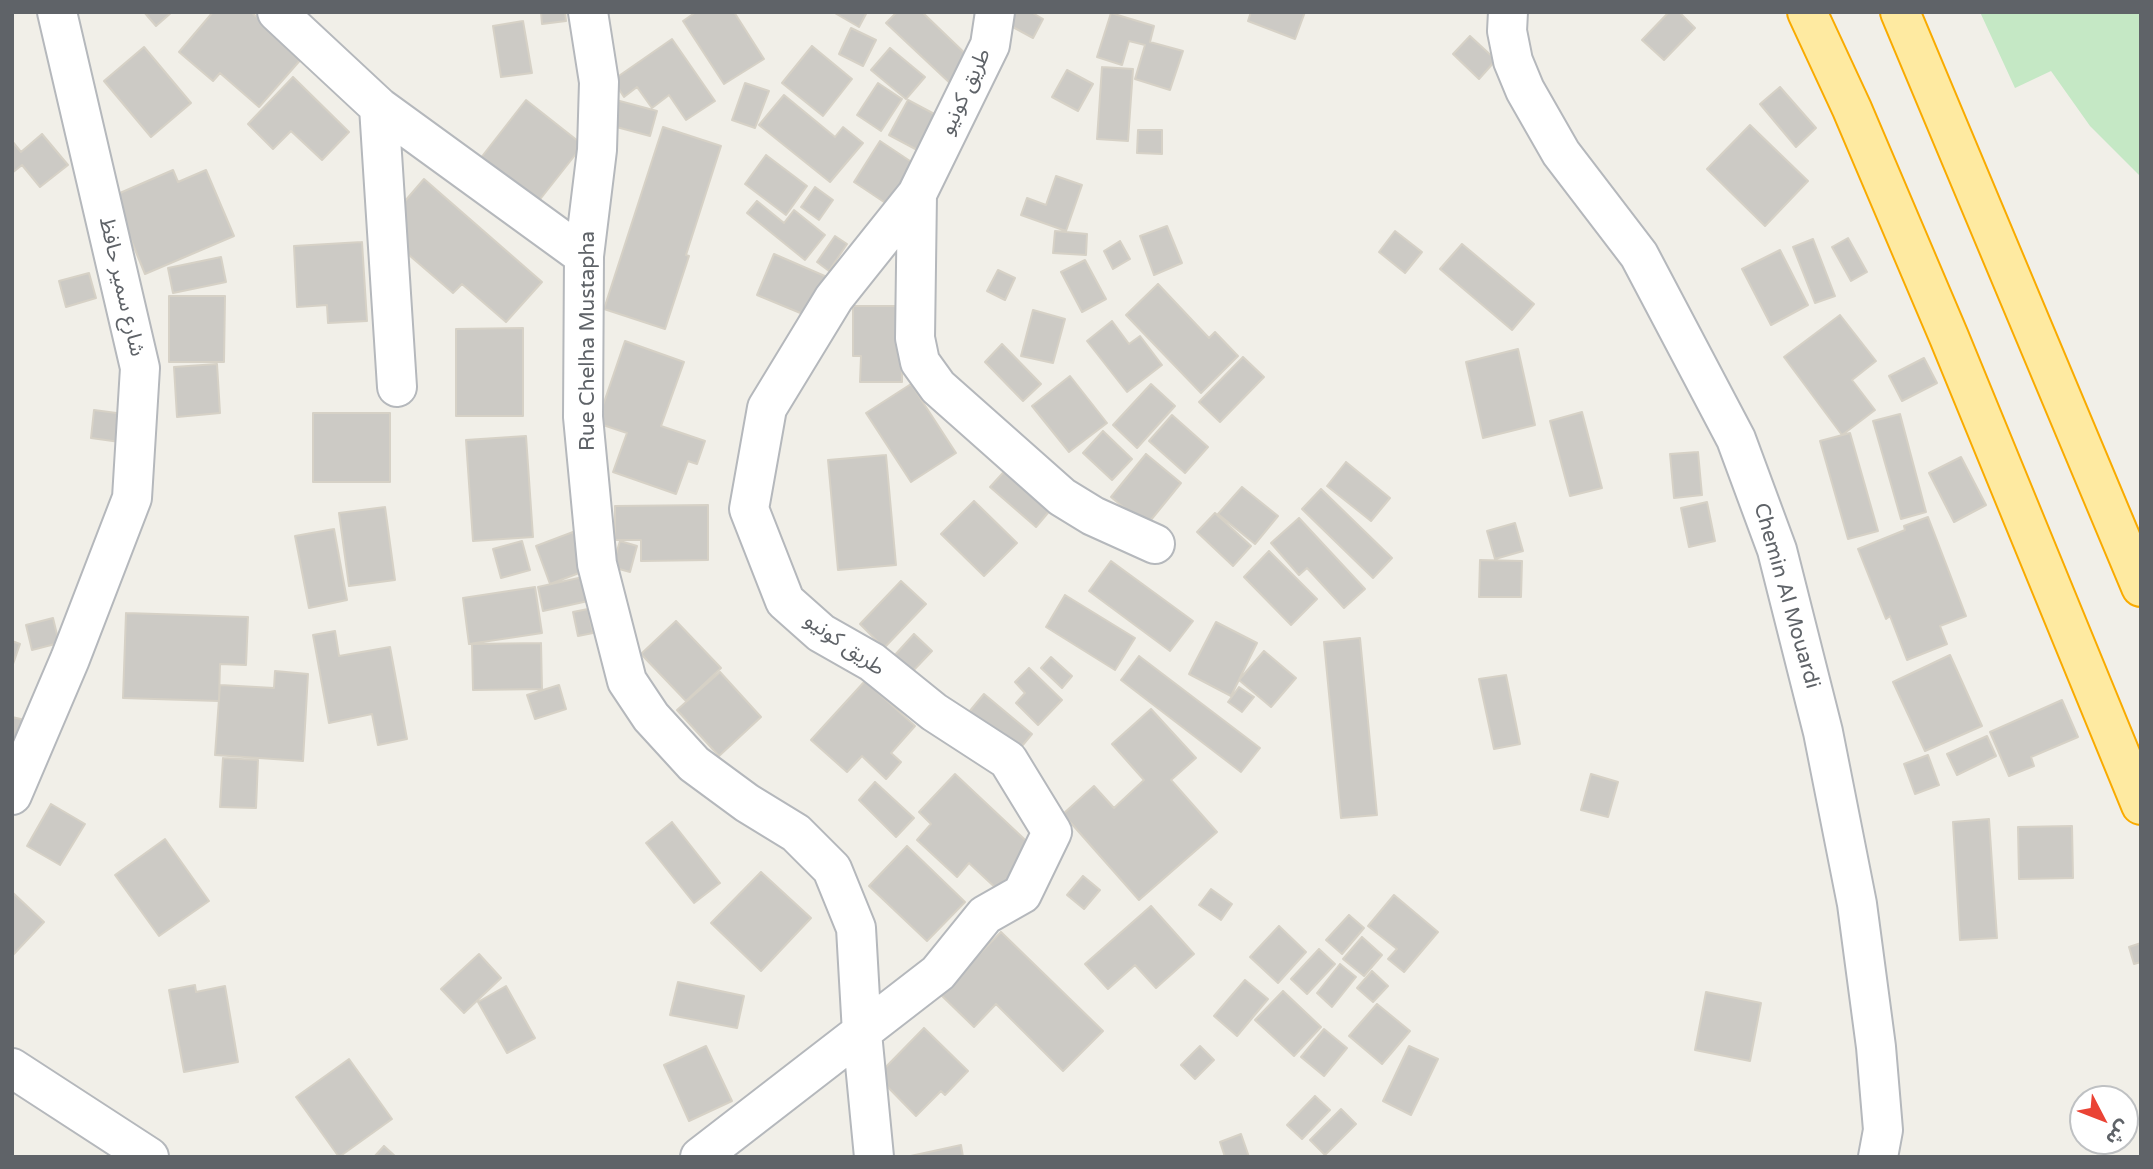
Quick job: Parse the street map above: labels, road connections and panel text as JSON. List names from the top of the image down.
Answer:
{
  "streets": {
    "street": [
      "طريق كونيو",
      "شارع سمير حافظ",
      "Rue Chelha Mustapha",
      "Chemin Al Mouardi"
    ]
  },
  "crossings": [
    ["طريق كونيو", "Rue Chelha Mustapha"]
  ],
  "north": "bottom right"
}
